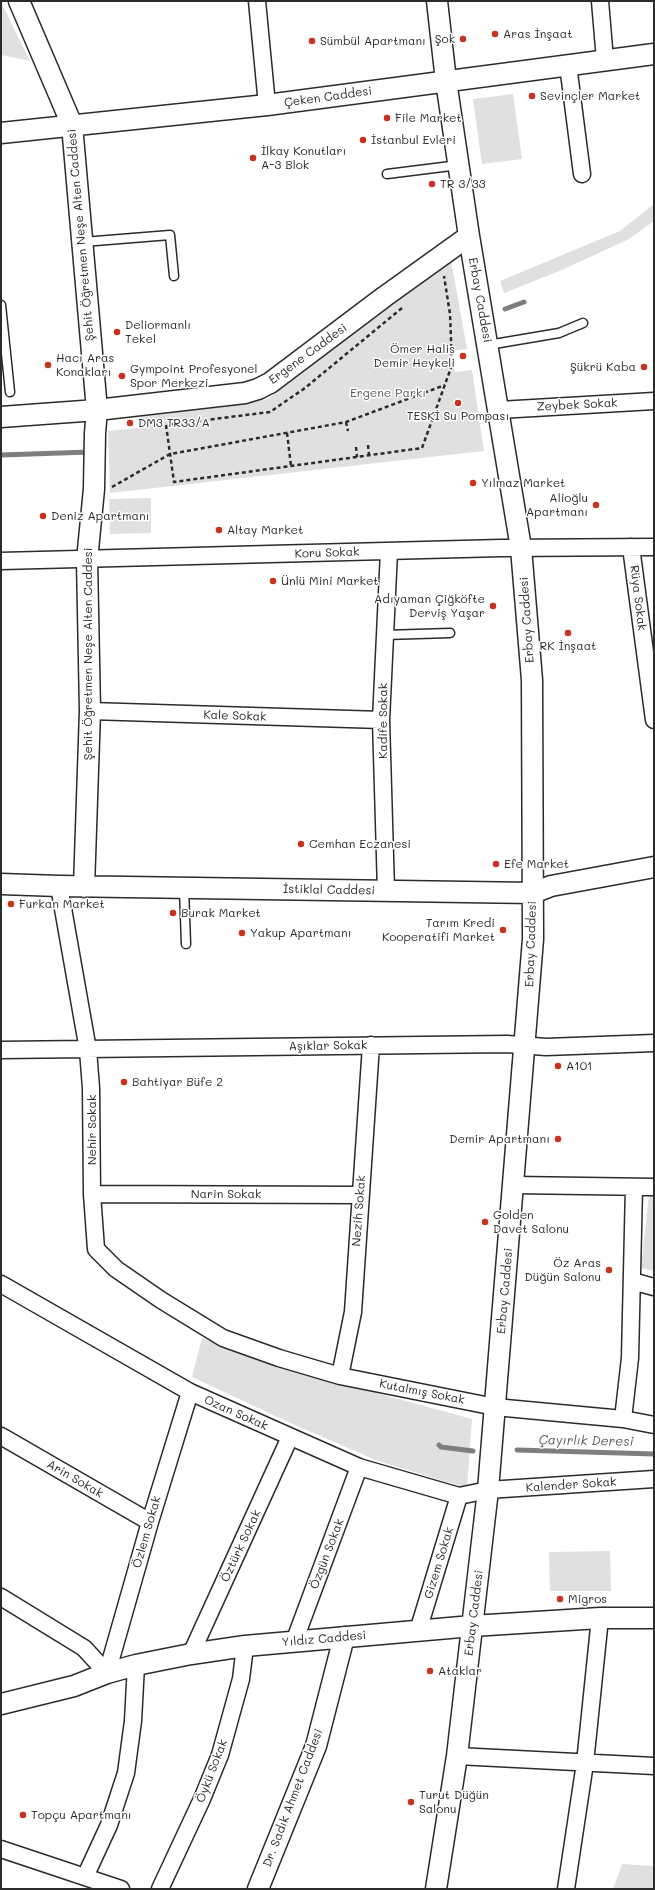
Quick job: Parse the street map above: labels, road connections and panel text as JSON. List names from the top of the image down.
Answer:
{
  "streets": {
    "street": [
      "Çeken Caddesi",
      "Şehit Öğretmen Neşe Alten Caddesi",
      "Erbay Caddesi",
      "Ergene Caddesi",
      "Zeybek Sokak",
      "Koru Sokak",
      "Rüya Sokak",
      "Kale Sokak",
      "Kadife Sokak",
      "İstiklal Caddesi",
      "Aşıklar Sokak",
      "Nehir Sokak",
      "Narin Sokak",
      "Nezih Sokak",
      "Kutalmış Sokak",
      "Ozan Sokak",
      "Arin Sokak",
      "Kalender Sokak",
      "Özlem Sokak",
      "Öztürk Sokak",
      "Özgün Sokak",
      "Gizem Sokak",
      "Yıldız Caddesi",
      "Öykü Sokak",
      "Dr. Sadık Ahmet Caddesi"
    ]
  },
  "crossings": [
    ["Çeken Caddesi", "Şehit Öğretmen Neşe Alten Caddesi"],
    ["Çeken Caddesi", "Erbay Caddesi"],
    ["Şehit Öğretmen Neşe Alten Caddesi", "Ergene Caddesi"],
    ["Şehit Öğretmen Neşe Alten Caddesi", "Koru Sokak"],
    ["Şehit Öğretmen Neşe Alten Caddesi", "Kale Sokak"],
    ["Şehit Öğretmen Neşe Alten Caddesi", "İstiklal Caddesi"],
    ["Erbay Caddesi", "Ergene Caddesi"],
    ["Erbay Caddesi", "Zeybek Sokak"],
    ["Erbay Caddesi", "Koru Sokak"],
    ["Erbay Caddesi", "İstiklal Caddesi"],
    ["Erbay Caddesi", "Aşıklar Sokak"],
    ["Erbay Caddesi", "Kutalmış Sokak"],
    ["Erbay Caddesi", "Ozan Sokak"],
    ["Erbay Caddesi", "Kalender Sokak"],
    ["Erbay Caddesi", "Yıldız Caddesi"],
    ["Koru Sokak", "Rüya Sokak"],
    ["Koru Sokak", "Kadife Sokak"],
    ["Kale Sokak", "Kadife Sokak"],
    ["Kadife Sokak", "İstiklal Caddesi"],
    ["İstiklal Caddesi", "Nehir Sokak"],
    ["Aşıklar Sokak", "Nehir Sokak"],
    ["Aşıklar Sokak", "Nezih Sokak"],
    ["Nehir Sokak", "Narin Sokak"],
    ["Nehir Sokak", "Kutalmış Sokak"],
    ["Narin Sokak", "Nezih Sokak"],
    ["Nezih Sokak", "Kutalmış Sokak"],
    ["Ozan Sokak", "Kalender Sokak"],
    ["Ozan Sokak", "Özlem Sokak"],
    ["Ozan Sokak", "Öztürk Sokak"],
    ["Ozan Sokak", "Özgün Sokak"],
    ["Ozan Sokak", "Gizem Sokak"],
    ["Arin Sokak", "Özlem Sokak"],
    ["Özlem Sokak", "Yıldız Caddesi"],
    ["Öztürk Sokak", "Yıldız Caddesi"],
    ["Özgün Sokak", "Yıldız Caddesi"],
    ["Gizem Sokak", "Yıldız Caddesi"],
    ["Yıldız Caddesi", "Öykü Sokak"],
    ["Yıldız Caddesi", "Dr. Sadık Ahmet Caddesi"]
  ],
  "water": ["Çayırlık Deresi"],
  "parks": ["Ergene Parkı"],
  "places": [
    "Aras İnşaat",
    "Şok",
    "Sümbül Apartmanı",
    "Sevinçler Market",
    "File Market",
    "İstanbul Evleri",
    "İlkay Konutları A-3 Blok",
    "TR 3/33",
    "Deliormanlı Tekel",
    "Ömer Halis Demir Heykeli",
    "Hacı Aras Konakları",
    "Şükrü Kaba",
    "Gympoint Profesyonel Spor Merkezi",
    "TESKİ Su Pompası",
    "DM3 TR33/A",
    "Yılmaz Market",
    "Alioğlu Apartmanı",
    "Deniz Apartmanı",
    "Altay Market",
    "Ünlü Mini Market",
    "Adıyaman Çiğköfte Derviş Yaşar",
    "RK İnşaat",
    "Cemhan Eczanesi",
    "Efe Market",
    "Furkan Market",
    "Burak Market",
    "Tarım Kredi Kooperatifi Market",
    "Yakup Apartmanı",
    "A101",
    "Bahtiyar Büfe 2",
    "Demir Apartmanı",
    "Golden Davet Salonu",
    "Öz Aras Düğün Salonu",
    "Migros",
    "Ataklar",
    "Turut Düğün Salonu",
    "Topçu Apartmanı"
  ]
}
